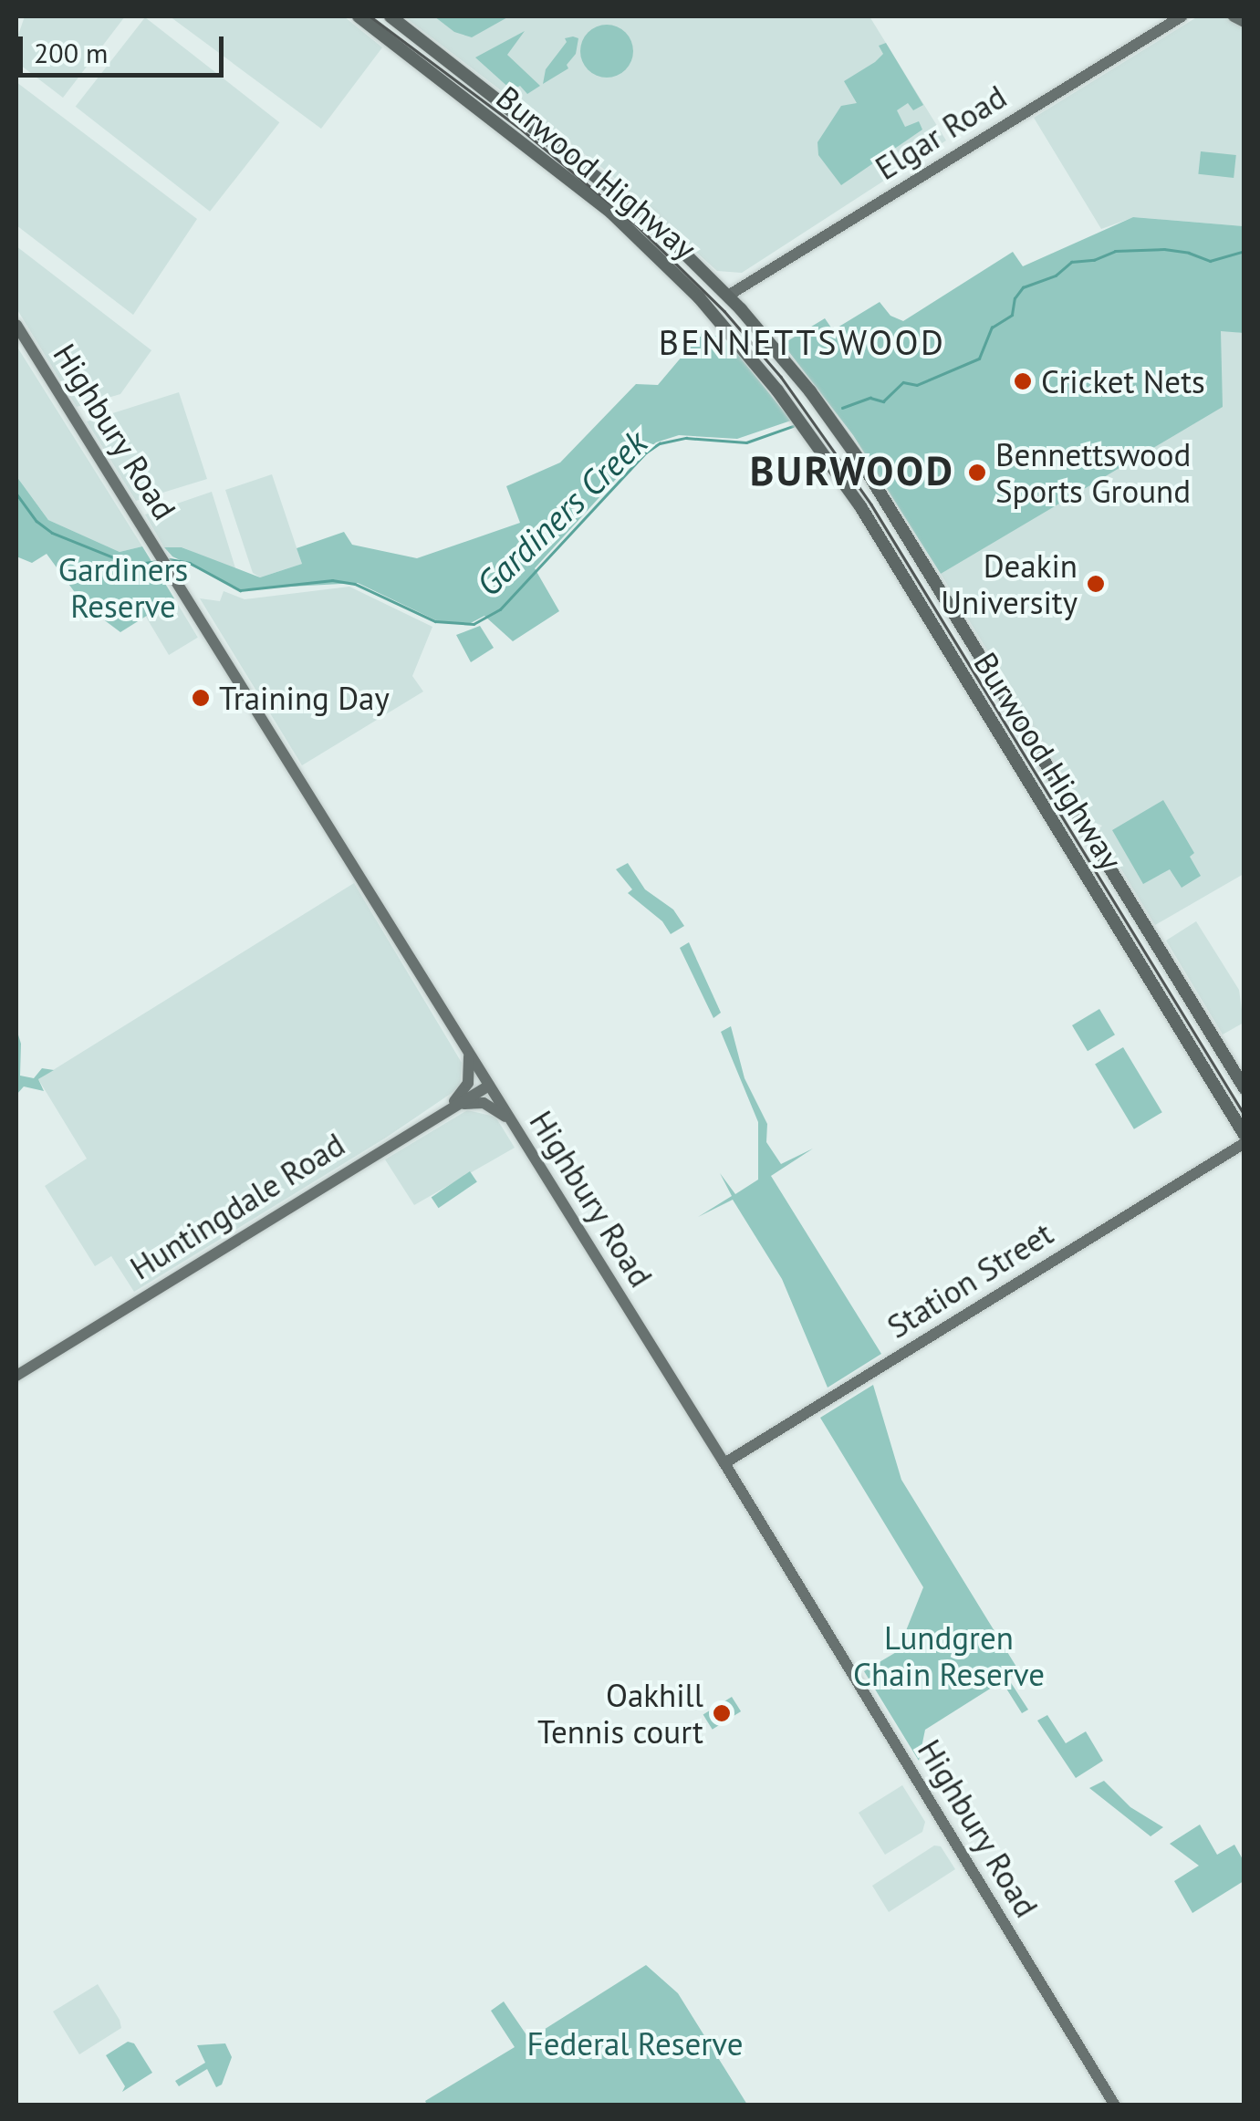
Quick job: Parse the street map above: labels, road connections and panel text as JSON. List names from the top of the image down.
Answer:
{
  "streets": {
    "highway": ["Burwood Highway"],
    "main road": [
      "Elgar Road",
      "Highbury Road",
      "Huntingdale Road",
      "Station Street"
    ]
  },
  "crossings": [
    ["Elgar Road", "Burwood Highway"],
    ["Highbury Road", "Huntingdale Road"],
    ["Highbury Road", "Station Street"]
  ],
  "districts": ["BENNETTSWOOD", "BURWOOD"],
  "water": ["Gardiners Creek"],
  "parks": ["Gardiners Reserve", "Lundgren Chain Reserve", "Federal Reserve"],
  "places": [
    "Cricket Nets",
    "Bennettswood Sports Ground",
    "Deakin University",
    "Training Day",
    "Oakhill Tennis court"
  ],
  "scale_bar": "200 m"
}
